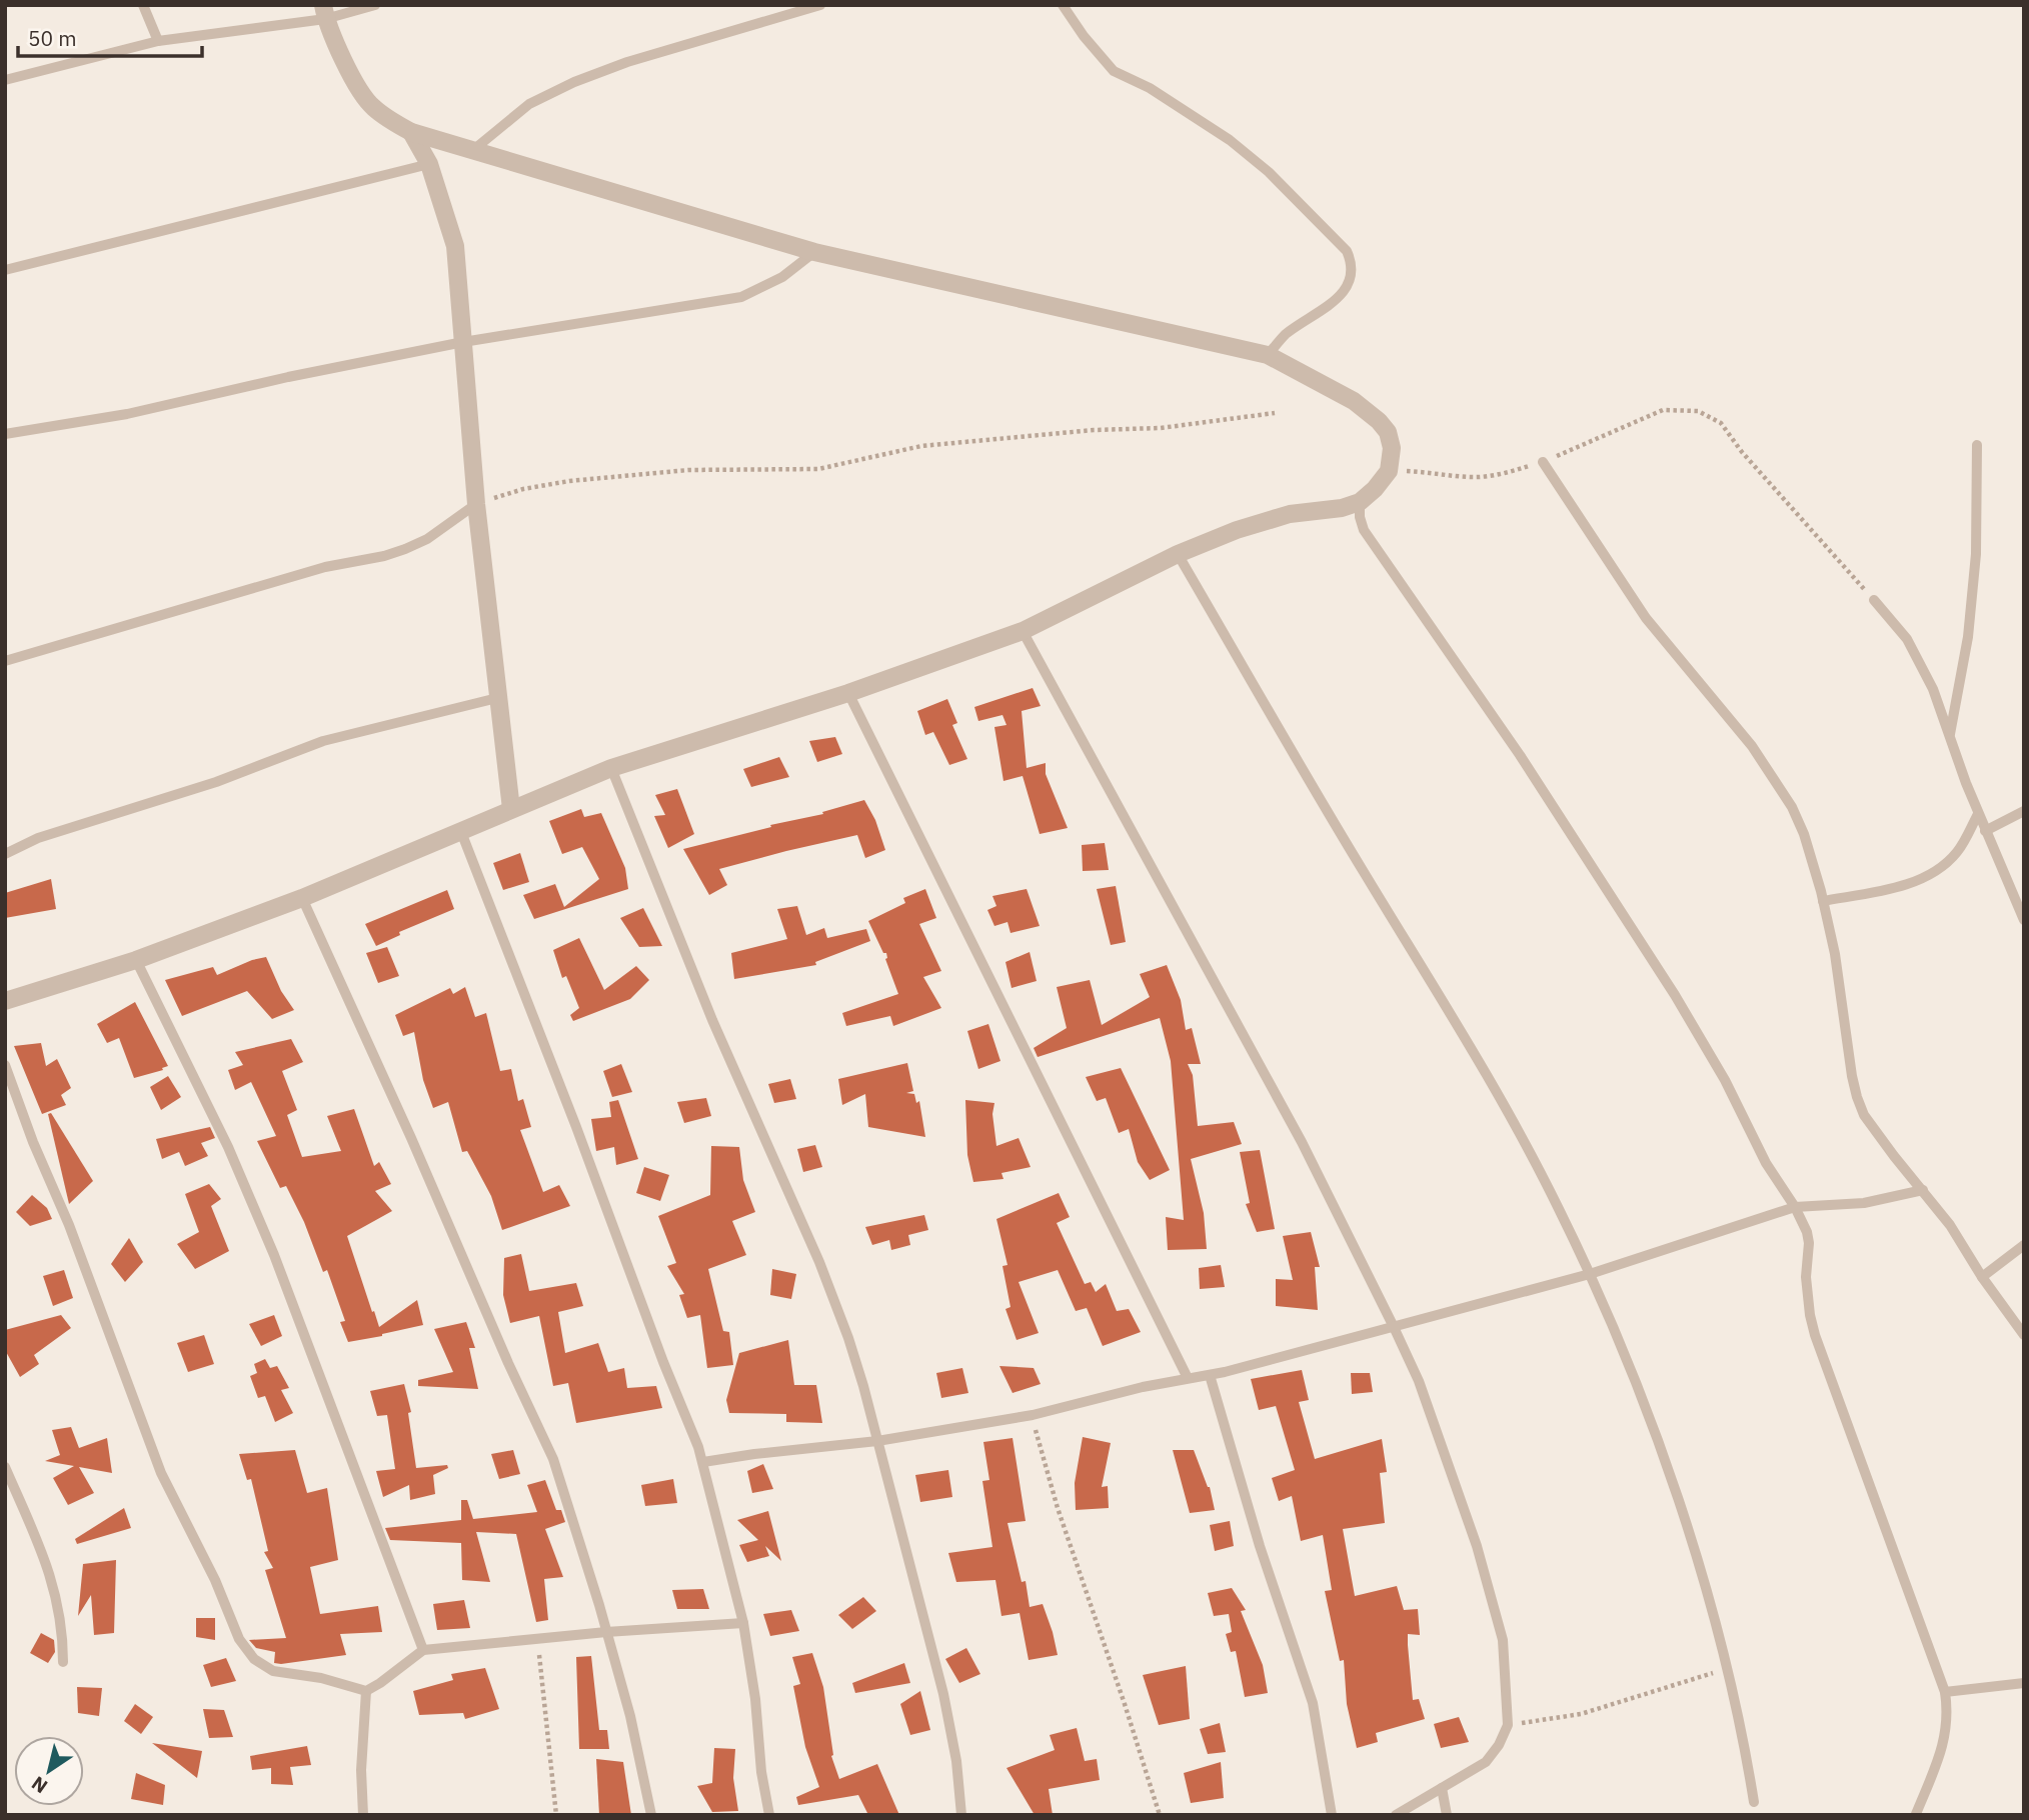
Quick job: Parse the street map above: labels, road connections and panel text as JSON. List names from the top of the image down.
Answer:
{
  "scale_bar": "50 m",
  "north": "bottom left"
}
